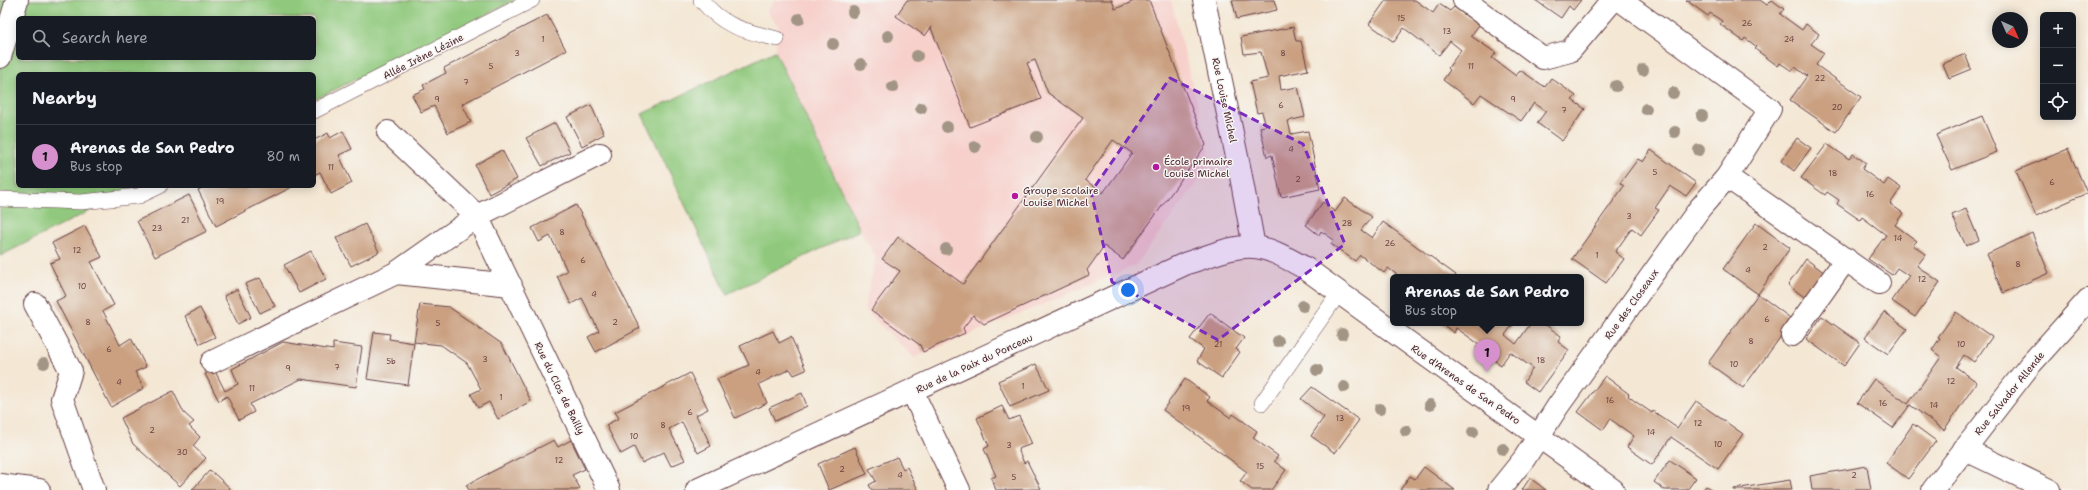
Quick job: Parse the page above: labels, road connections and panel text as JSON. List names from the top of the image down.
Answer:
{
  "streets": {
    "street": [
      "Rue Louise Michel",
      "Rue des Closeaux",
      "Rue de la Paix du Ponceau",
      "Rue d'Arenas de San Pedro",
      "Rue du Clos de Bailly",
      "Rue Salvador Allende"
    ],
    "lane": ["Allée Irène Lézine"]
  },
  "crossings": [
    ["Rue Louise Michel", "Rue de la Paix du Ponceau"],
    ["Rue Louise Michel", "Rue d'Arenas de San Pedro"],
    ["Rue des Closeaux", "Rue d'Arenas de San Pedro"],
    ["Rue de la Paix du Ponceau", "Rue d'Arenas de San Pedro"]
  ],
  "places": ["École primaire Louise Michel", "Groupe scolaire Louise Michel"],
  "house_numbers": [
    "15",
    "26",
    "13",
    "1",
    "24",
    "3",
    "8",
    "5",
    "11",
    "22",
    "7",
    "9",
    "9",
    "6",
    "20",
    "7",
    "4",
    "11",
    "5",
    "18",
    "2",
    "6",
    "16",
    "19",
    "3",
    "21",
    "28",
    "23",
    "8",
    "14",
    "26",
    "2",
    "12",
    "1",
    "6",
    "8",
    "4",
    "12",
    "10",
    "4",
    "6",
    "8",
    "2",
    "5",
    "8",
    "21",
    "10",
    "6",
    "3",
    "18",
    "5b",
    "10",
    "7",
    "9",
    "4",
    "12",
    "4",
    "1",
    "11",
    "1",
    "16",
    "16",
    "14",
    "19",
    "6",
    "13",
    "12",
    "8",
    "2",
    "14",
    "10",
    "10",
    "3",
    "30",
    "12",
    "15",
    "2",
    "4",
    "2",
    "5"
  ],
  "north": "bottom right",
  "page": {
    "map_buttons": ["+", "−"],
    "search": "Search here",
    "heading": "Nearby",
    "list": [
      {
        "mark": "1",
        "name": "Arenas de San Pedro",
        "note": "Bus stop",
        "value": "80 m"
      }
    ],
    "popup": ["Arenas de San Pedro", "Bus stop"],
    "pins": "1"
  }
}
